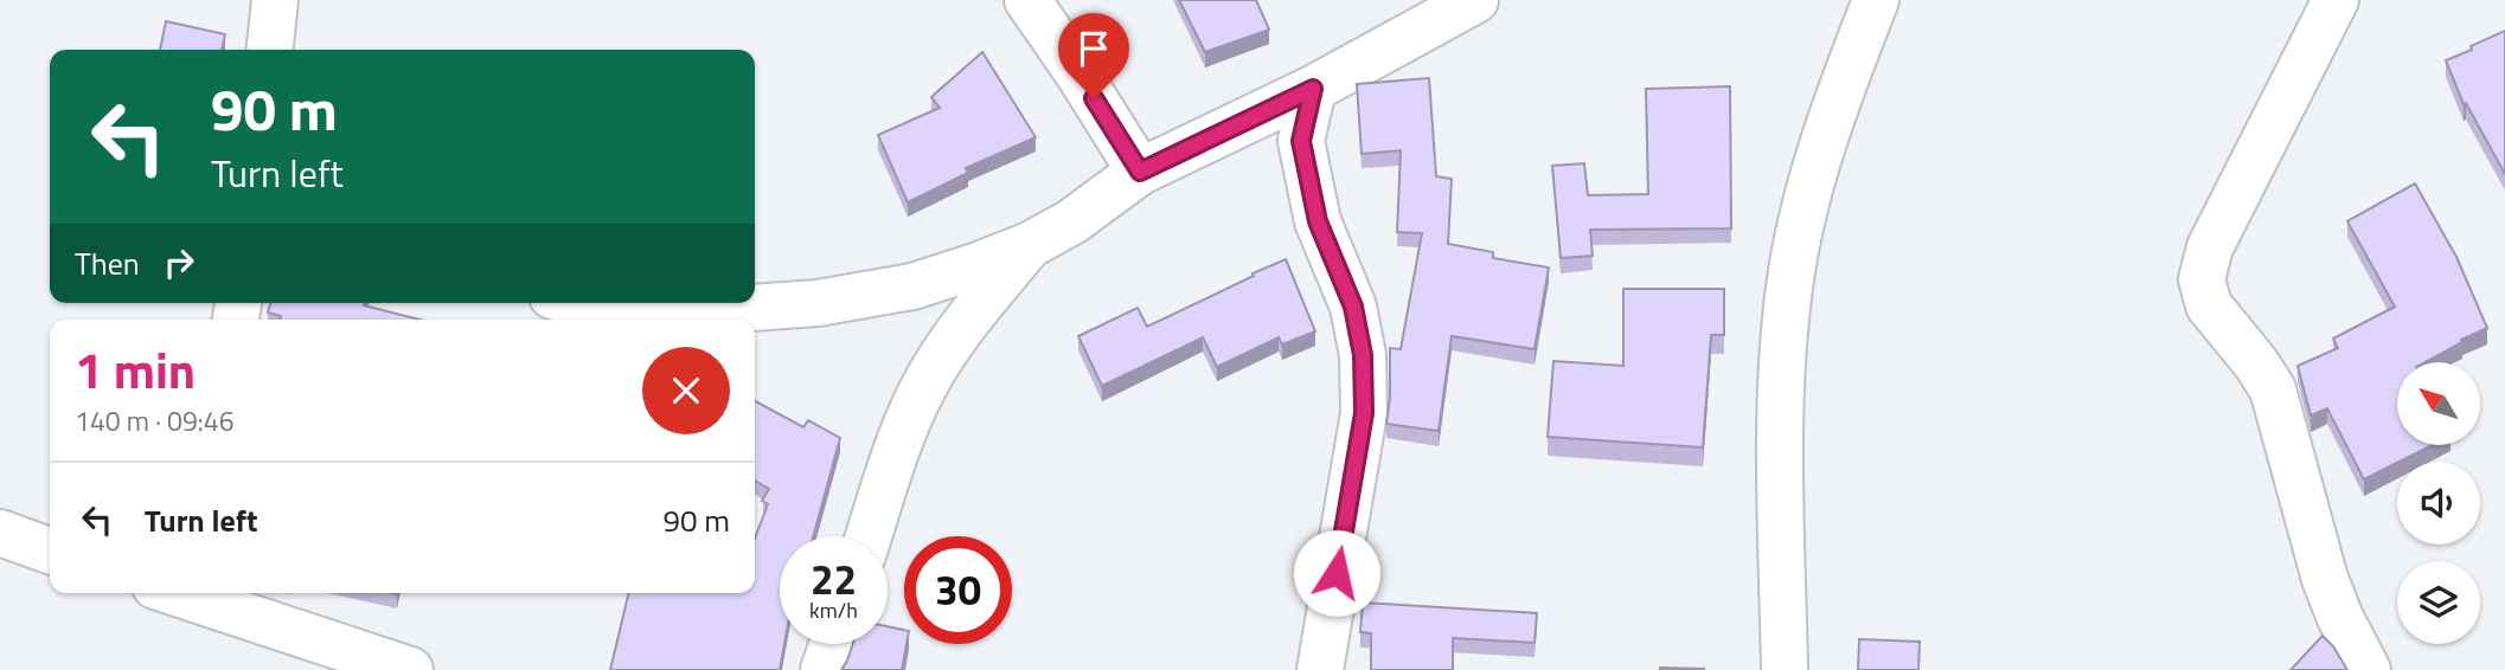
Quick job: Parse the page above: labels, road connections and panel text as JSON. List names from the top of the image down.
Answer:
{
  "north": "top left",
  "page": {
    "turn": ["90 m", "Turn left"],
    "then": "Then",
    "heading": ["1 min", "140 m · 09:46"],
    "list": [
      {
        "name": "Turn left",
        "value": "90 m"
      }
    ],
    "speed": "22 km/h",
    "limit": "30"
  }
}
